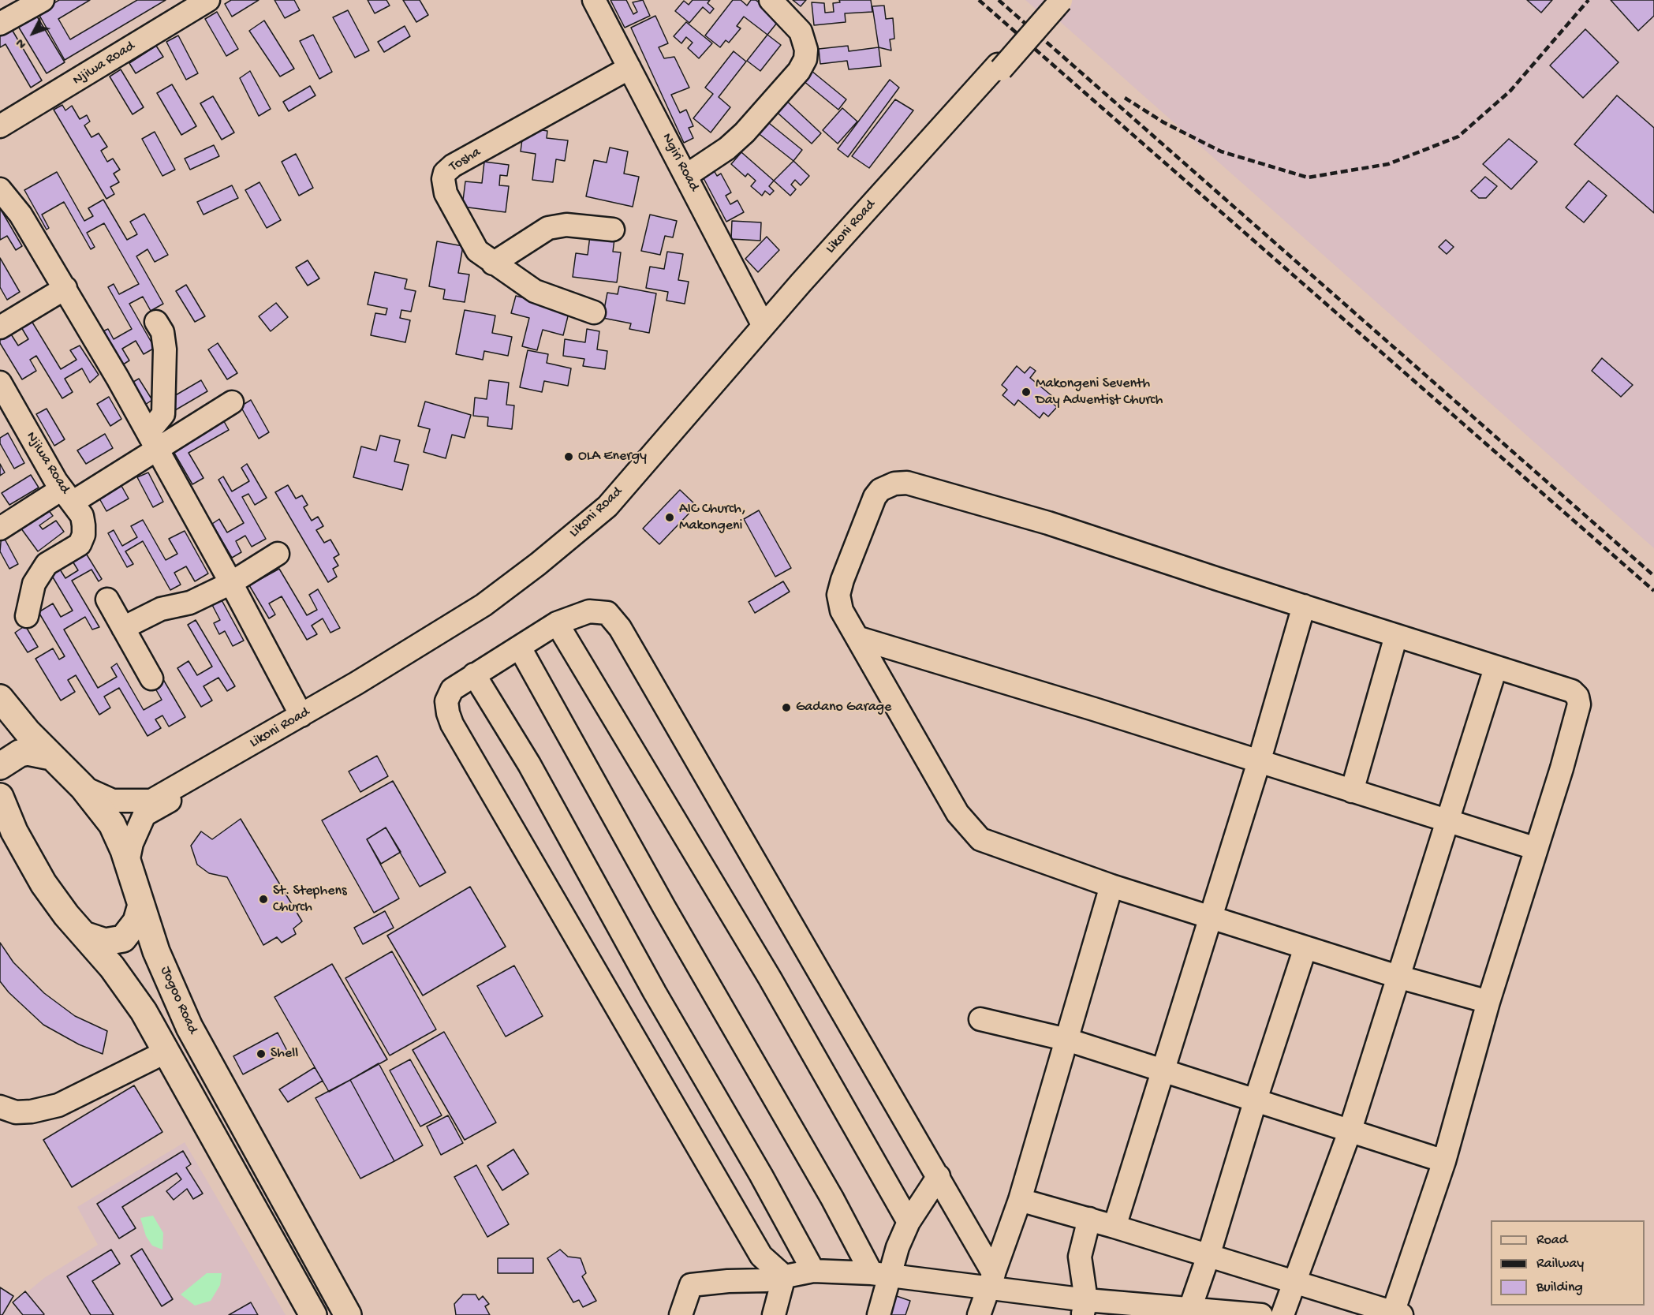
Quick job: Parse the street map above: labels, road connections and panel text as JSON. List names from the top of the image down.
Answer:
{
  "streets": {
    "main road": ["Jogoo Road"],
    "street": [
      "Njiwa Road",
      "Tosha",
      "Ngiri Road",
      "Likoni Road"
    ]
  },
  "crossings": [
    ["Tosha", "Ngiri Road"],
    ["Ngiri Road", "Likoni Road"],
    ["Likoni Road", "Jogoo Road"]
  ],
  "places": [
    "Makongeni Seventh Day Adventist Church",
    "OLA Energy",
    "AIC Church, Makongeni",
    "Gadano Garage",
    "St. Stephens Church",
    "Shell"
  ],
  "legend": ["Road", "Railway", "Building"],
  "north": "bottom left"
}
